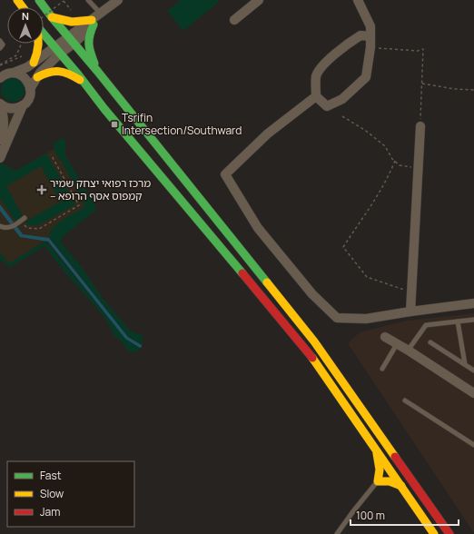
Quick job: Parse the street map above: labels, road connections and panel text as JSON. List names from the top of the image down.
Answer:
{
  "places": {
    "transit": ["Tsrifin Intersection/Southward"],
    "health": ["מרכז רפואי יצחק שמיר – קמפוס אסף הרופא"]
  },
  "legend": ["Fast", "Slow", "Jam"],
  "scale_bar": "100 m",
  "north": "top"
}
